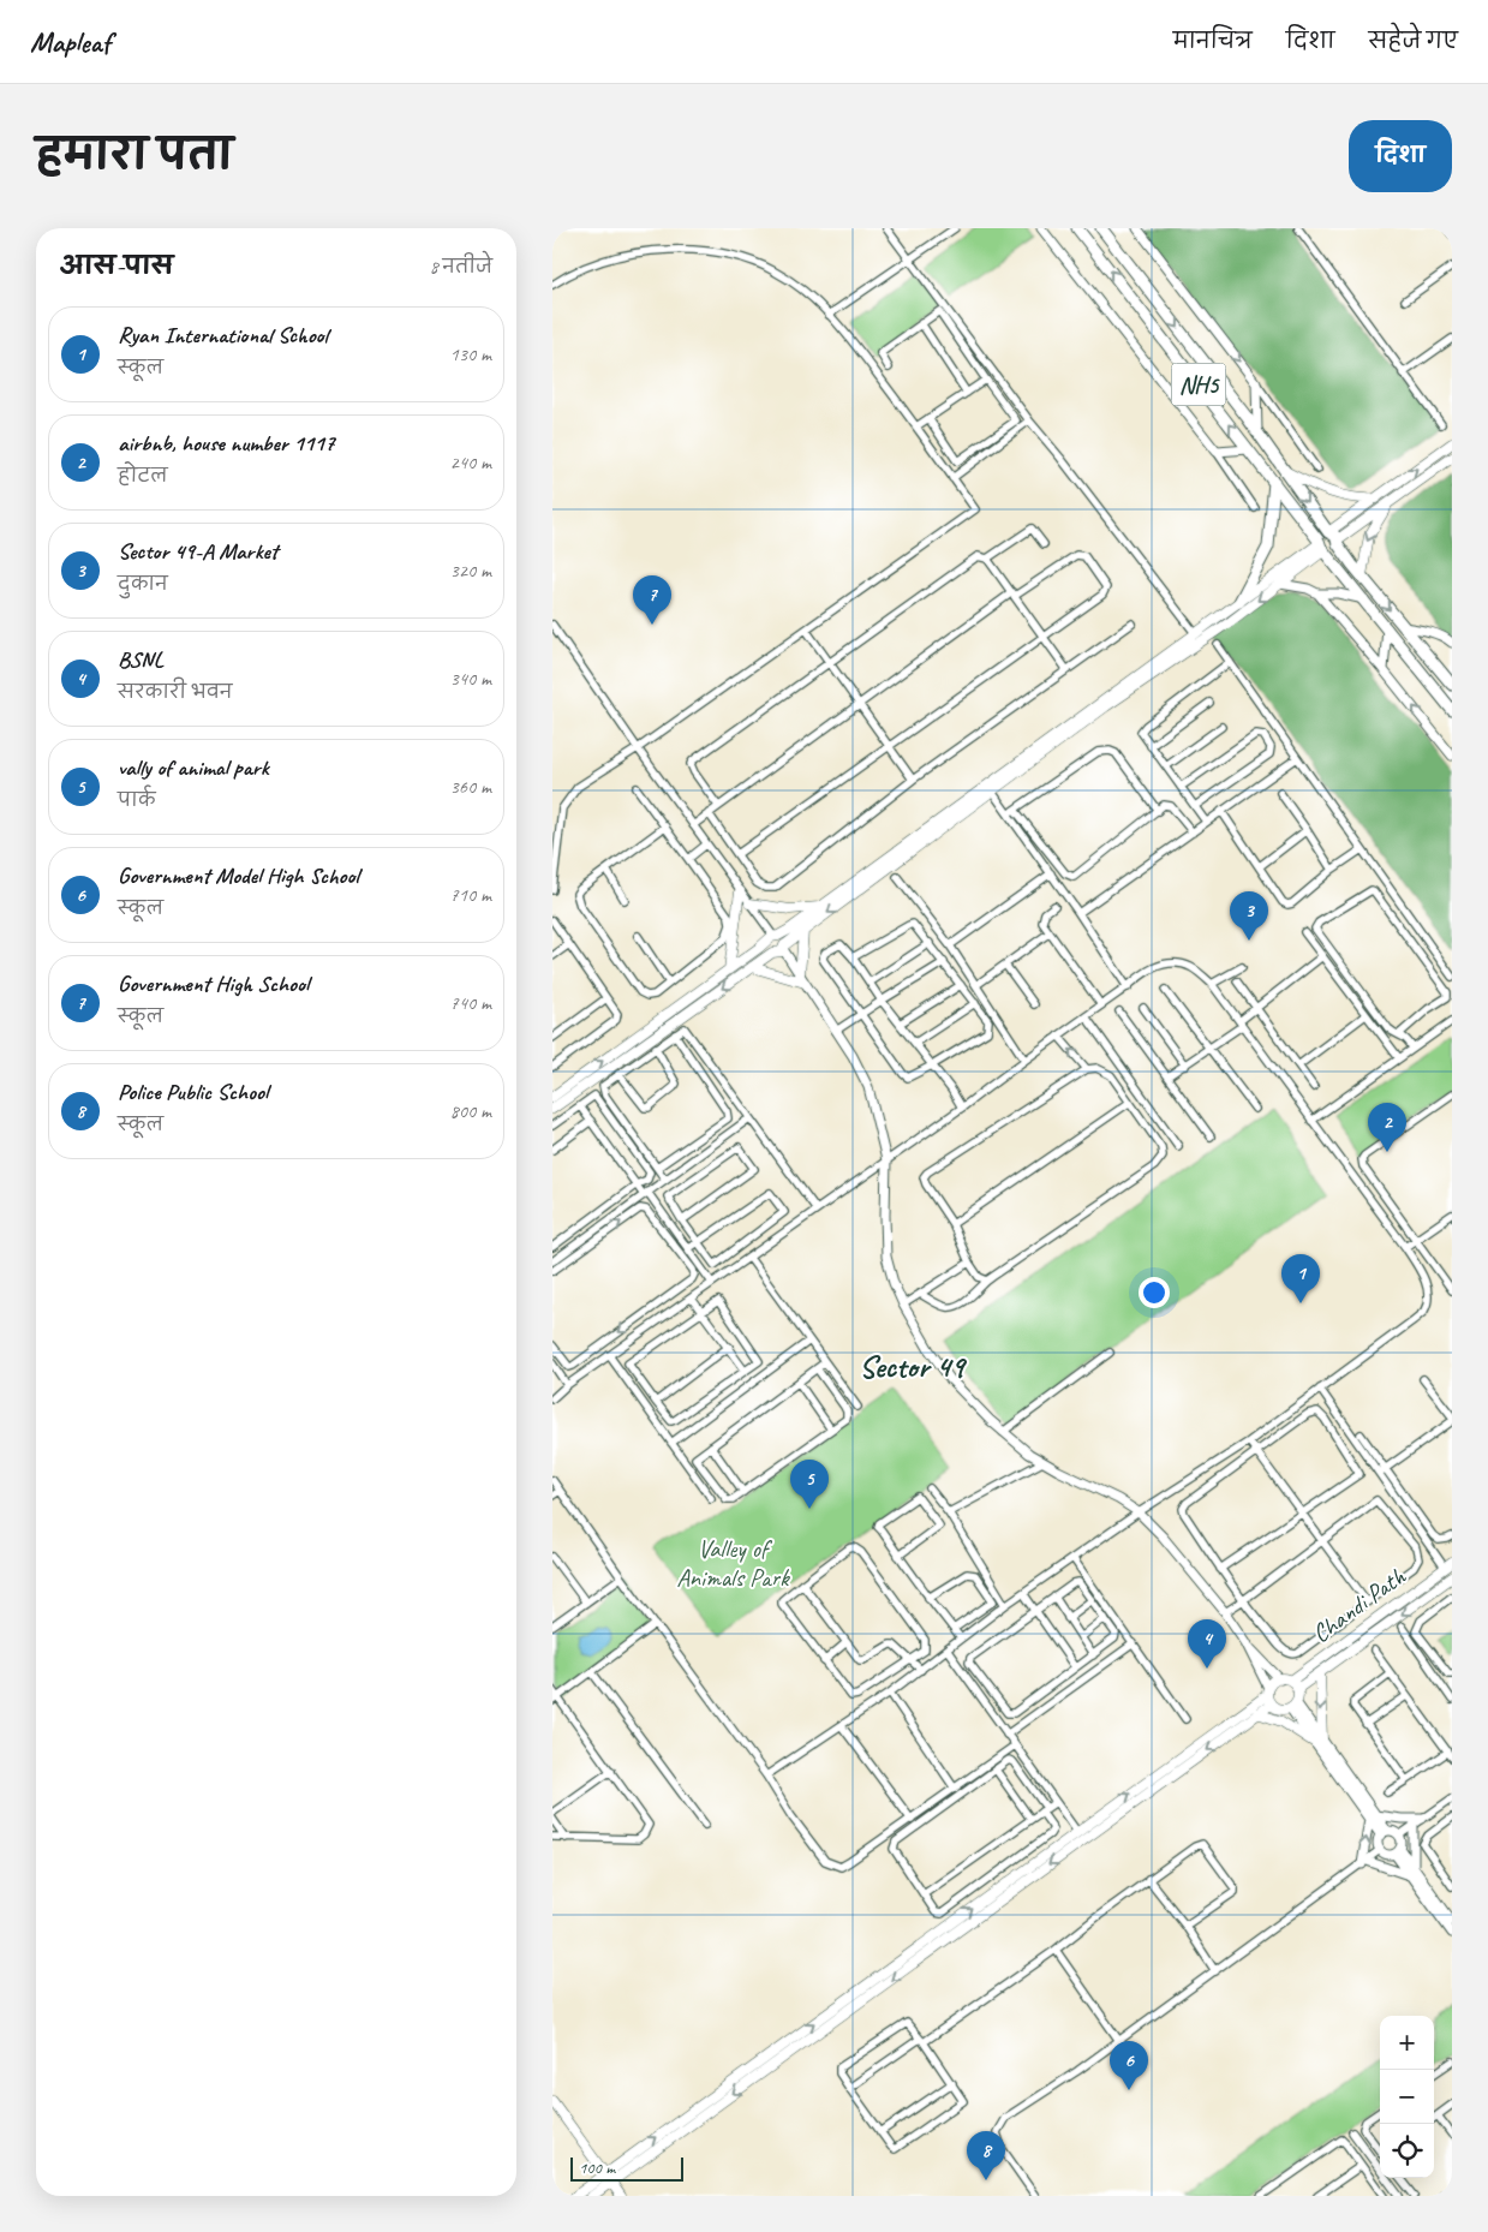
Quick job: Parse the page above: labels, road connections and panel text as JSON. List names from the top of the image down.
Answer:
{
  "streets": {
    "highway": ["NH5"],
    "main road": ["Chandi Path"]
  },
  "districts": ["Sector 49"],
  "parks": ["Valley of Animals Park"],
  "scale_bar": "100 m",
  "page": {
    "header": "Mapleaf",
    "nav": ["मानचित्र", "दिशा", "सहेजे गए"],
    "title": "हमारा पता",
    "buttons": "दिशा",
    "heading": ["आस-पास", "8 नतीजे"],
    "list": [
      {
        "mark": "1",
        "name": "Ryan International School",
        "note": "स्कूल",
        "value": "130 m"
      },
      {
        "mark": "2",
        "name": "airbnb, house number 1117",
        "note": "होटल",
        "value": "240 m"
      },
      {
        "mark": "3",
        "name": "Sector 49-A Market",
        "note": "दुकान",
        "value": "320 m"
      },
      {
        "mark": "4",
        "name": "BSNL",
        "note": "सरकारी भवन",
        "value": "340 m"
      },
      {
        "mark": "5",
        "name": "vally of animal park",
        "note": "पार्क",
        "value": "360 m"
      },
      {
        "mark": "6",
        "name": "Government Model High School",
        "note": "स्कूल",
        "value": "710 m"
      },
      {
        "mark": "7",
        "name": "Government High School",
        "note": "स्कूल",
        "value": "740 m"
      },
      {
        "mark": "8",
        "name": "Police Public School",
        "note": "स्कूल",
        "value": "800 m"
      }
    ],
    "pins": [
      "7",
      "3",
      "2",
      "1",
      "5",
      "4",
      "6",
      "8"
    ],
    "map_buttons": ["+", "−"],
    "scale": "100 m"
  }
}
